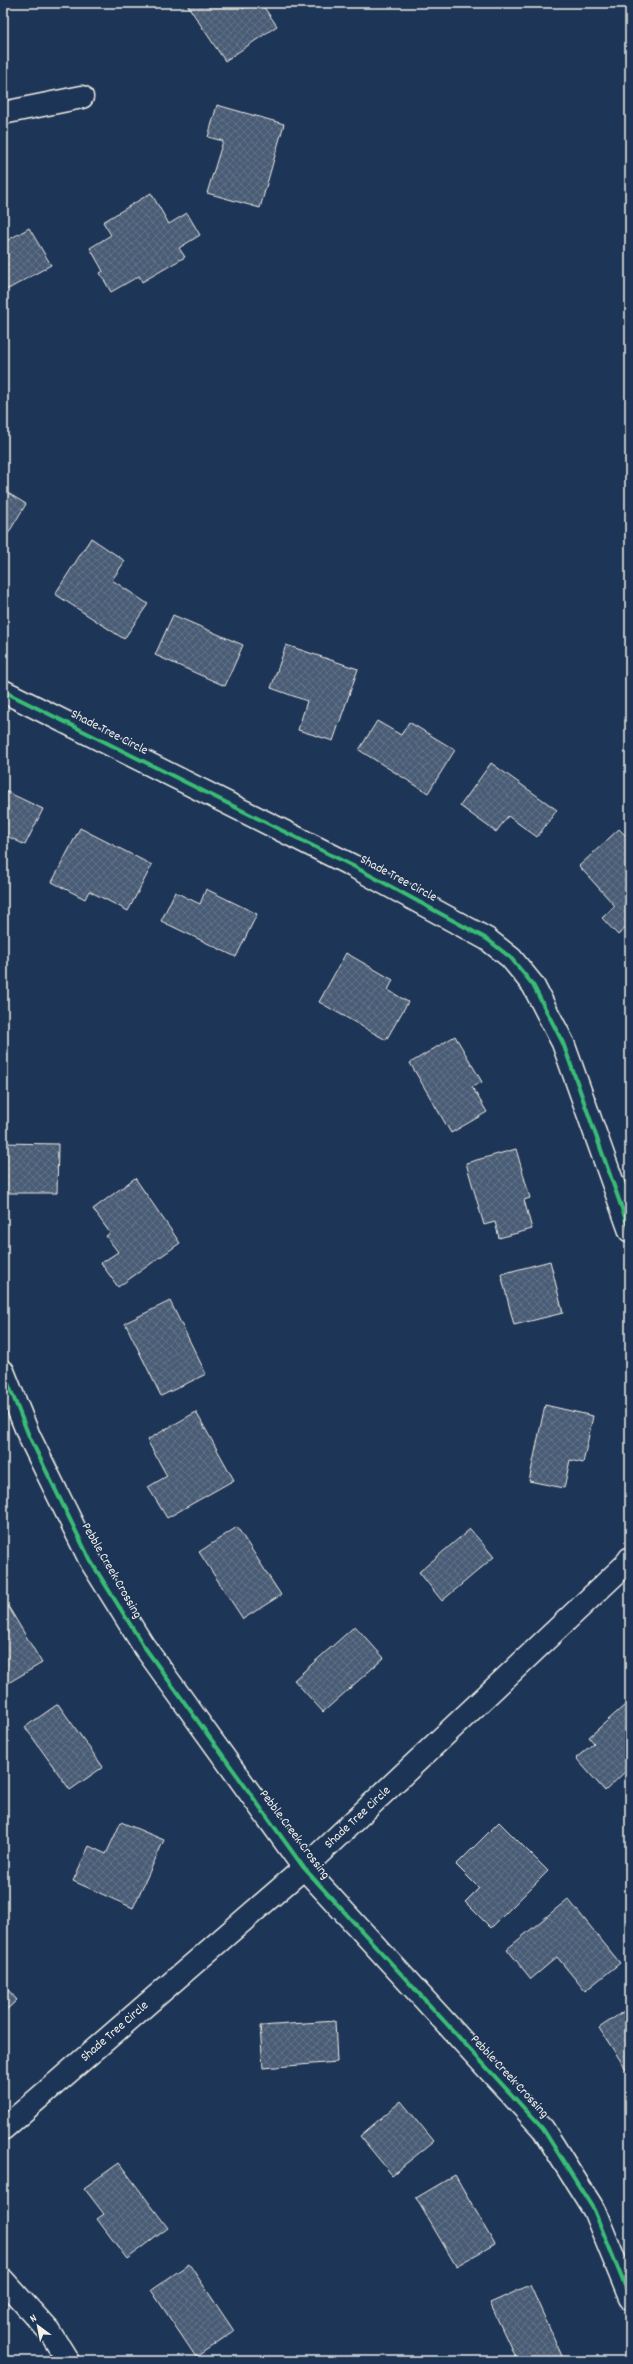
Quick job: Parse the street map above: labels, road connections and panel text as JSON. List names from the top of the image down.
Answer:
{
  "streets": {
    "street": ["Shade Tree Circle", "Pebble Creek Crossing"]
  },
  "crossings": [
    ["Shade Tree Circle", "Pebble Creek Crossing"]
  ],
  "north": "top left"
}
